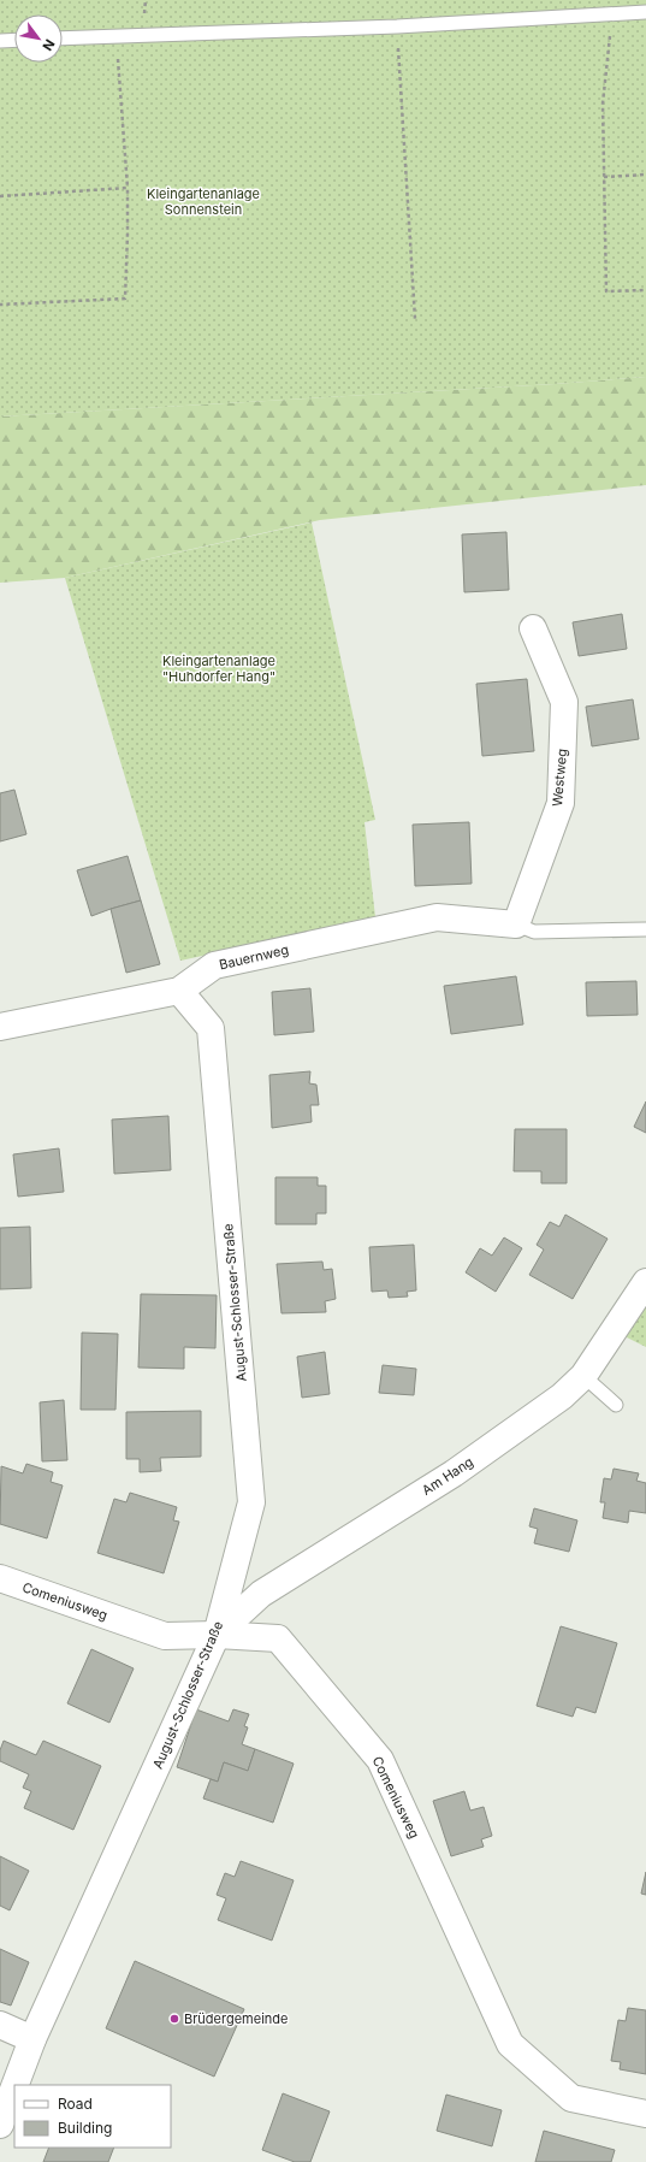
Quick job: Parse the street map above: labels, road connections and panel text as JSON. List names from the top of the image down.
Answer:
{
  "streets": {
    "street": [
      "Westweg",
      "Bauernweg",
      "August-Schlosser-Straße",
      "Am Hang",
      "Comeniusweg"
    ]
  },
  "crossings": [
    ["Westweg", "Bauernweg"],
    ["Bauernweg", "August-Schlosser-Straße"],
    ["August-Schlosser-Straße", "Am Hang"],
    ["August-Schlosser-Straße", "Comeniusweg"],
    ["Am Hang", "Comeniusweg"]
  ],
  "parks": ["Kleingartenanlage Sonnenstein", "Kleingartenanlage \"Huhdorfer Hang\""],
  "places": ["Brüdergemeinde"],
  "legend": ["Road", "Building"],
  "north": "bottom right"
}
